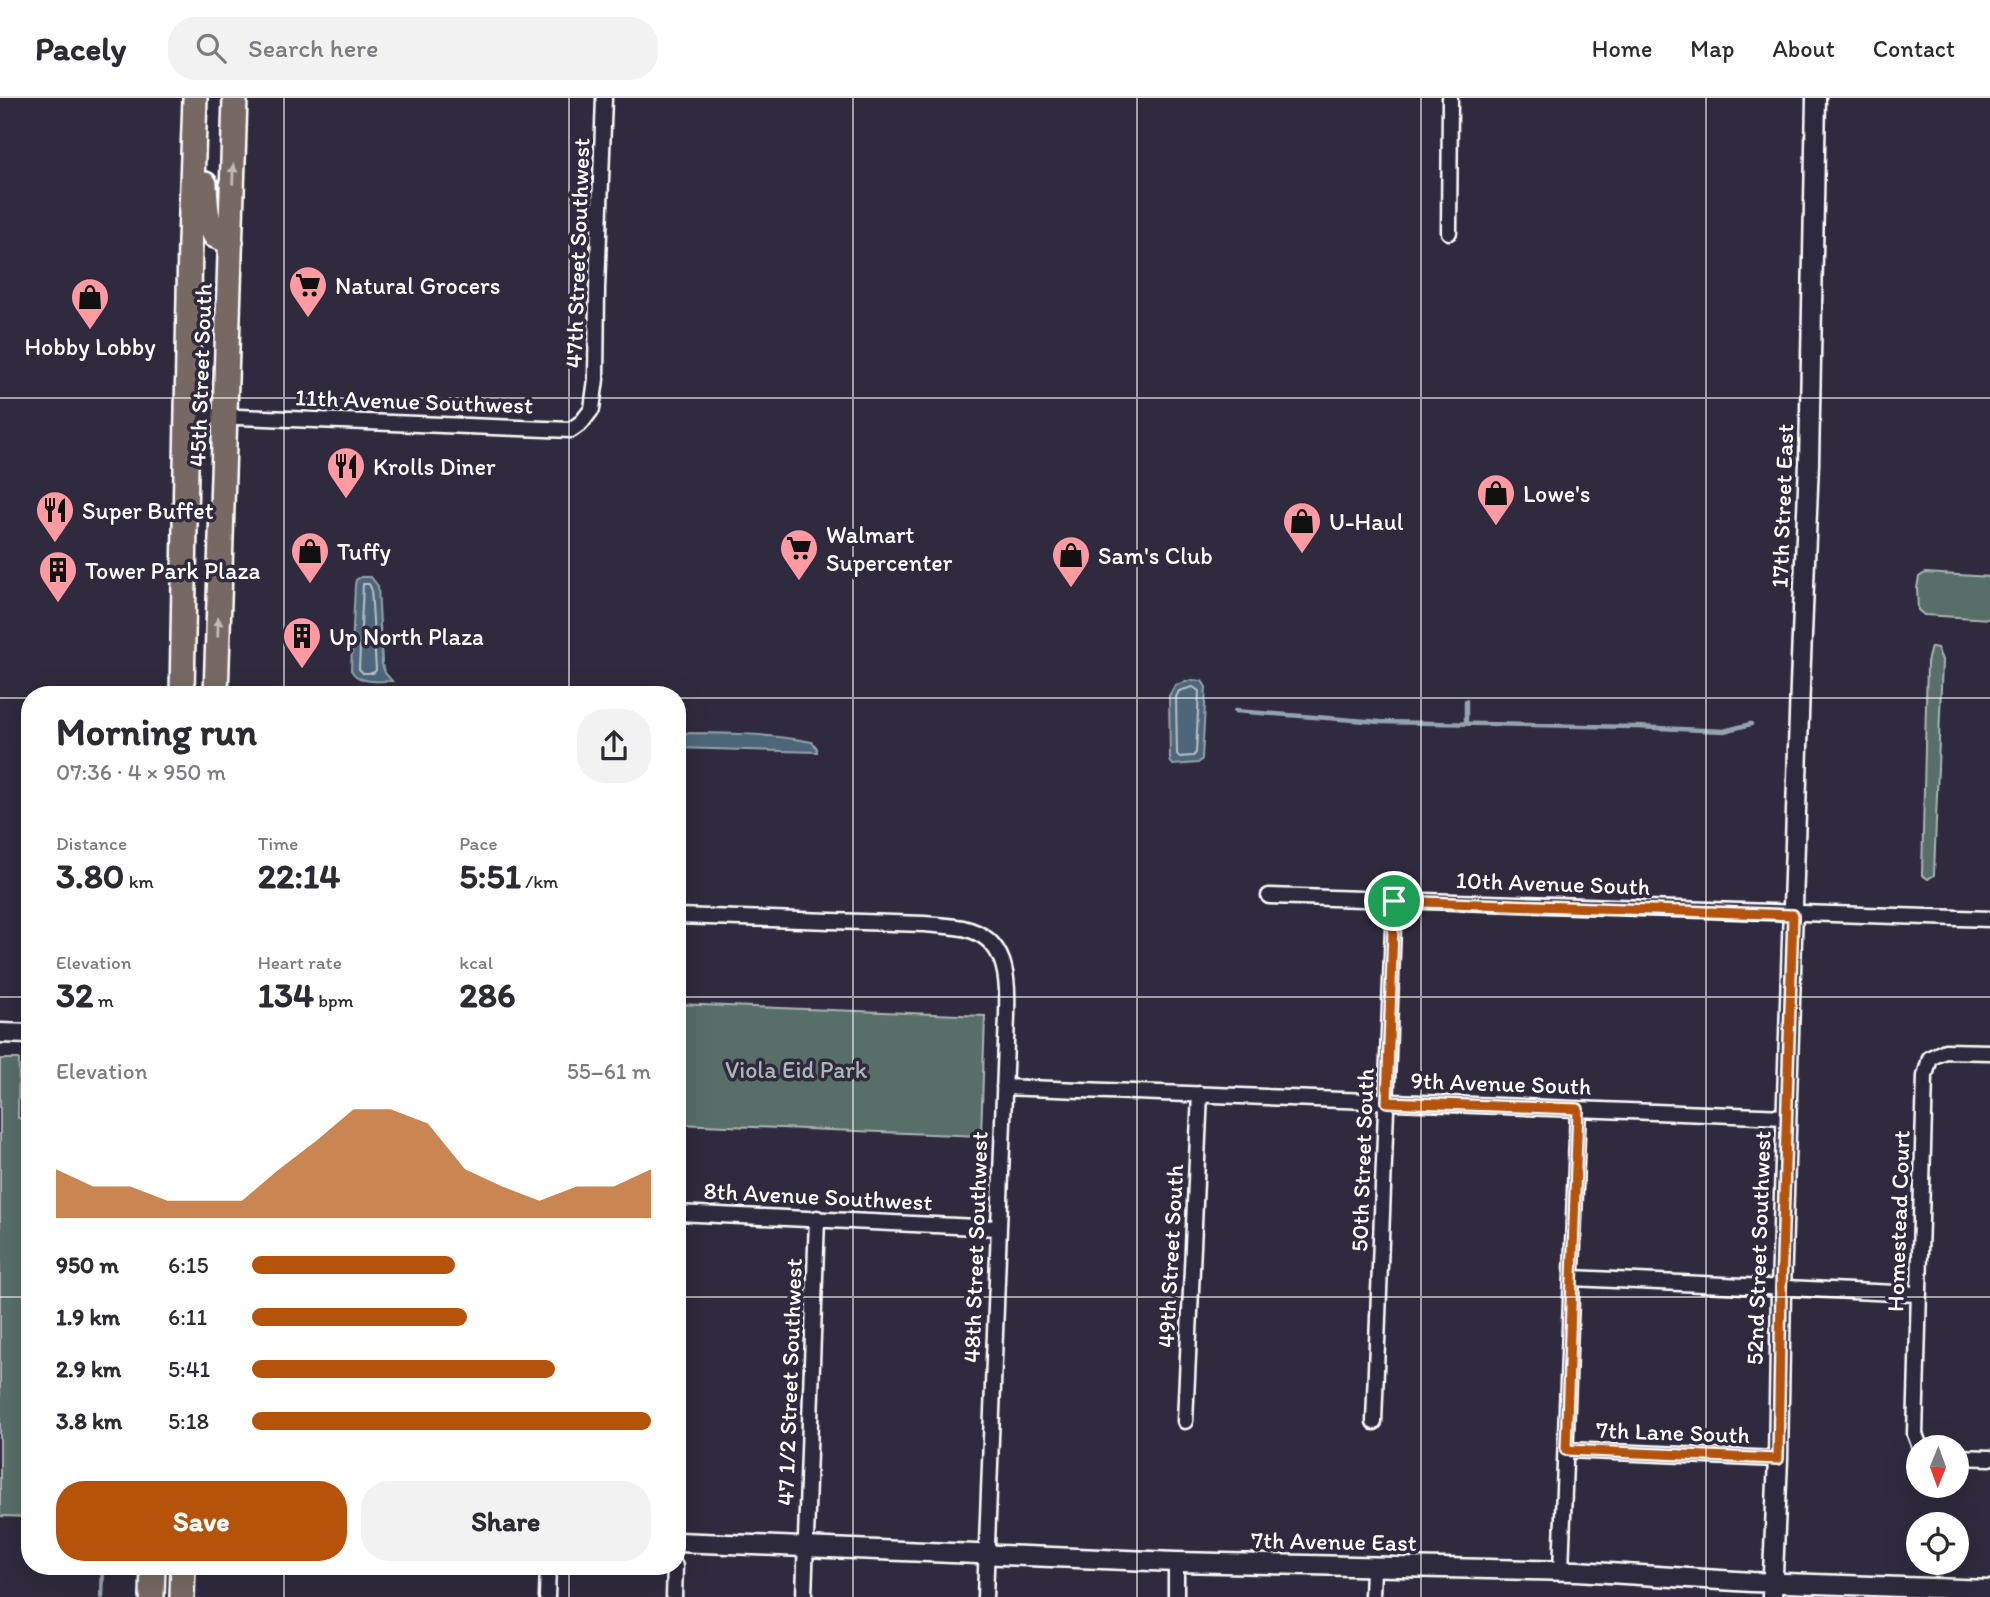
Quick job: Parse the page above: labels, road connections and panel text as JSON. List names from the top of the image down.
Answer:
{
  "streets": {
    "main road": ["45th Street South"],
    "street": [
      "47th Street Southwest",
      "11th Avenue Southwest",
      "17th Street East",
      "10th Avenue South",
      "9th Avenue South",
      "50th Street South",
      "8th Avenue Southwest",
      "Homestead Court",
      "48th Street Southwest",
      "52nd Street Southwest",
      "49th Street South",
      "47 1/2 Street Southwest",
      "7th Lane South",
      "7th Avenue East"
    ]
  },
  "crossings": [
    ["47th Street Southwest", "11th Avenue Southwest"],
    ["45th Street South", "11th Avenue Southwest"],
    ["17th Street East", "10th Avenue South"],
    ["17th Street East", "52nd Street Southwest"],
    ["10th Avenue South", "50th Street South"],
    ["10th Avenue South", "52nd Street Southwest"],
    ["9th Avenue South", "50th Street South"],
    ["9th Avenue South", "48th Street Southwest"],
    ["9th Avenue South", "52nd Street Southwest"],
    ["9th Avenue South", "49th Street South"],
    ["8th Avenue Southwest", "48th Street Southwest"],
    ["8th Avenue Southwest", "47 1/2 Street Southwest"],
    ["48th Street Southwest", "7th Avenue East"],
    ["52nd Street Southwest", "7th Lane South"],
    ["52nd Street Southwest", "7th Avenue East"],
    ["47 1/2 Street Southwest", "7th Avenue East"]
  ],
  "parks": ["Viola Eid Park"],
  "places": {
    "supermarket": ["Natural Grocers", "Walmart Supercenter"],
    "shop": [
      "Hobby Lobby",
      "Lowe's",
      "U-Haul",
      "Tuffy",
      "Sam's Club"
    ],
    "restaurant": ["Krolls Diner", "Super Buffet"],
    "building": ["Tower Park Plaza", "Up North Plaza"]
  },
  "north": "bottom",
  "page": {
    "header": "Pacely",
    "search": "Search here",
    "nav": [
      "Home",
      "Map",
      "About",
      "Contact"
    ],
    "heading": ["Morning run", "07:36 · 4 × 950 m"],
    "stats": [
      ["Distance", "3.80 km"],
      ["Time", "22:14"],
      ["Pace", "5:51 /km"],
      ["Elevation", "32 m"],
      ["Heart rate", "134 bpm"],
      ["kcal", "286"]
    ],
    "chart": ["Elevation", "55–61 m"],
    "list": [
      {
        "name": "950 m",
        "note": "6:15"
      },
      {
        "name": "1.9 km",
        "note": "6:11"
      },
      {
        "name": "2.9 km",
        "note": "5:41"
      },
      {
        "name": "3.8 km",
        "note": "5:18"
      }
    ],
    "buttons": ["Save", "Share"]
  }
}
